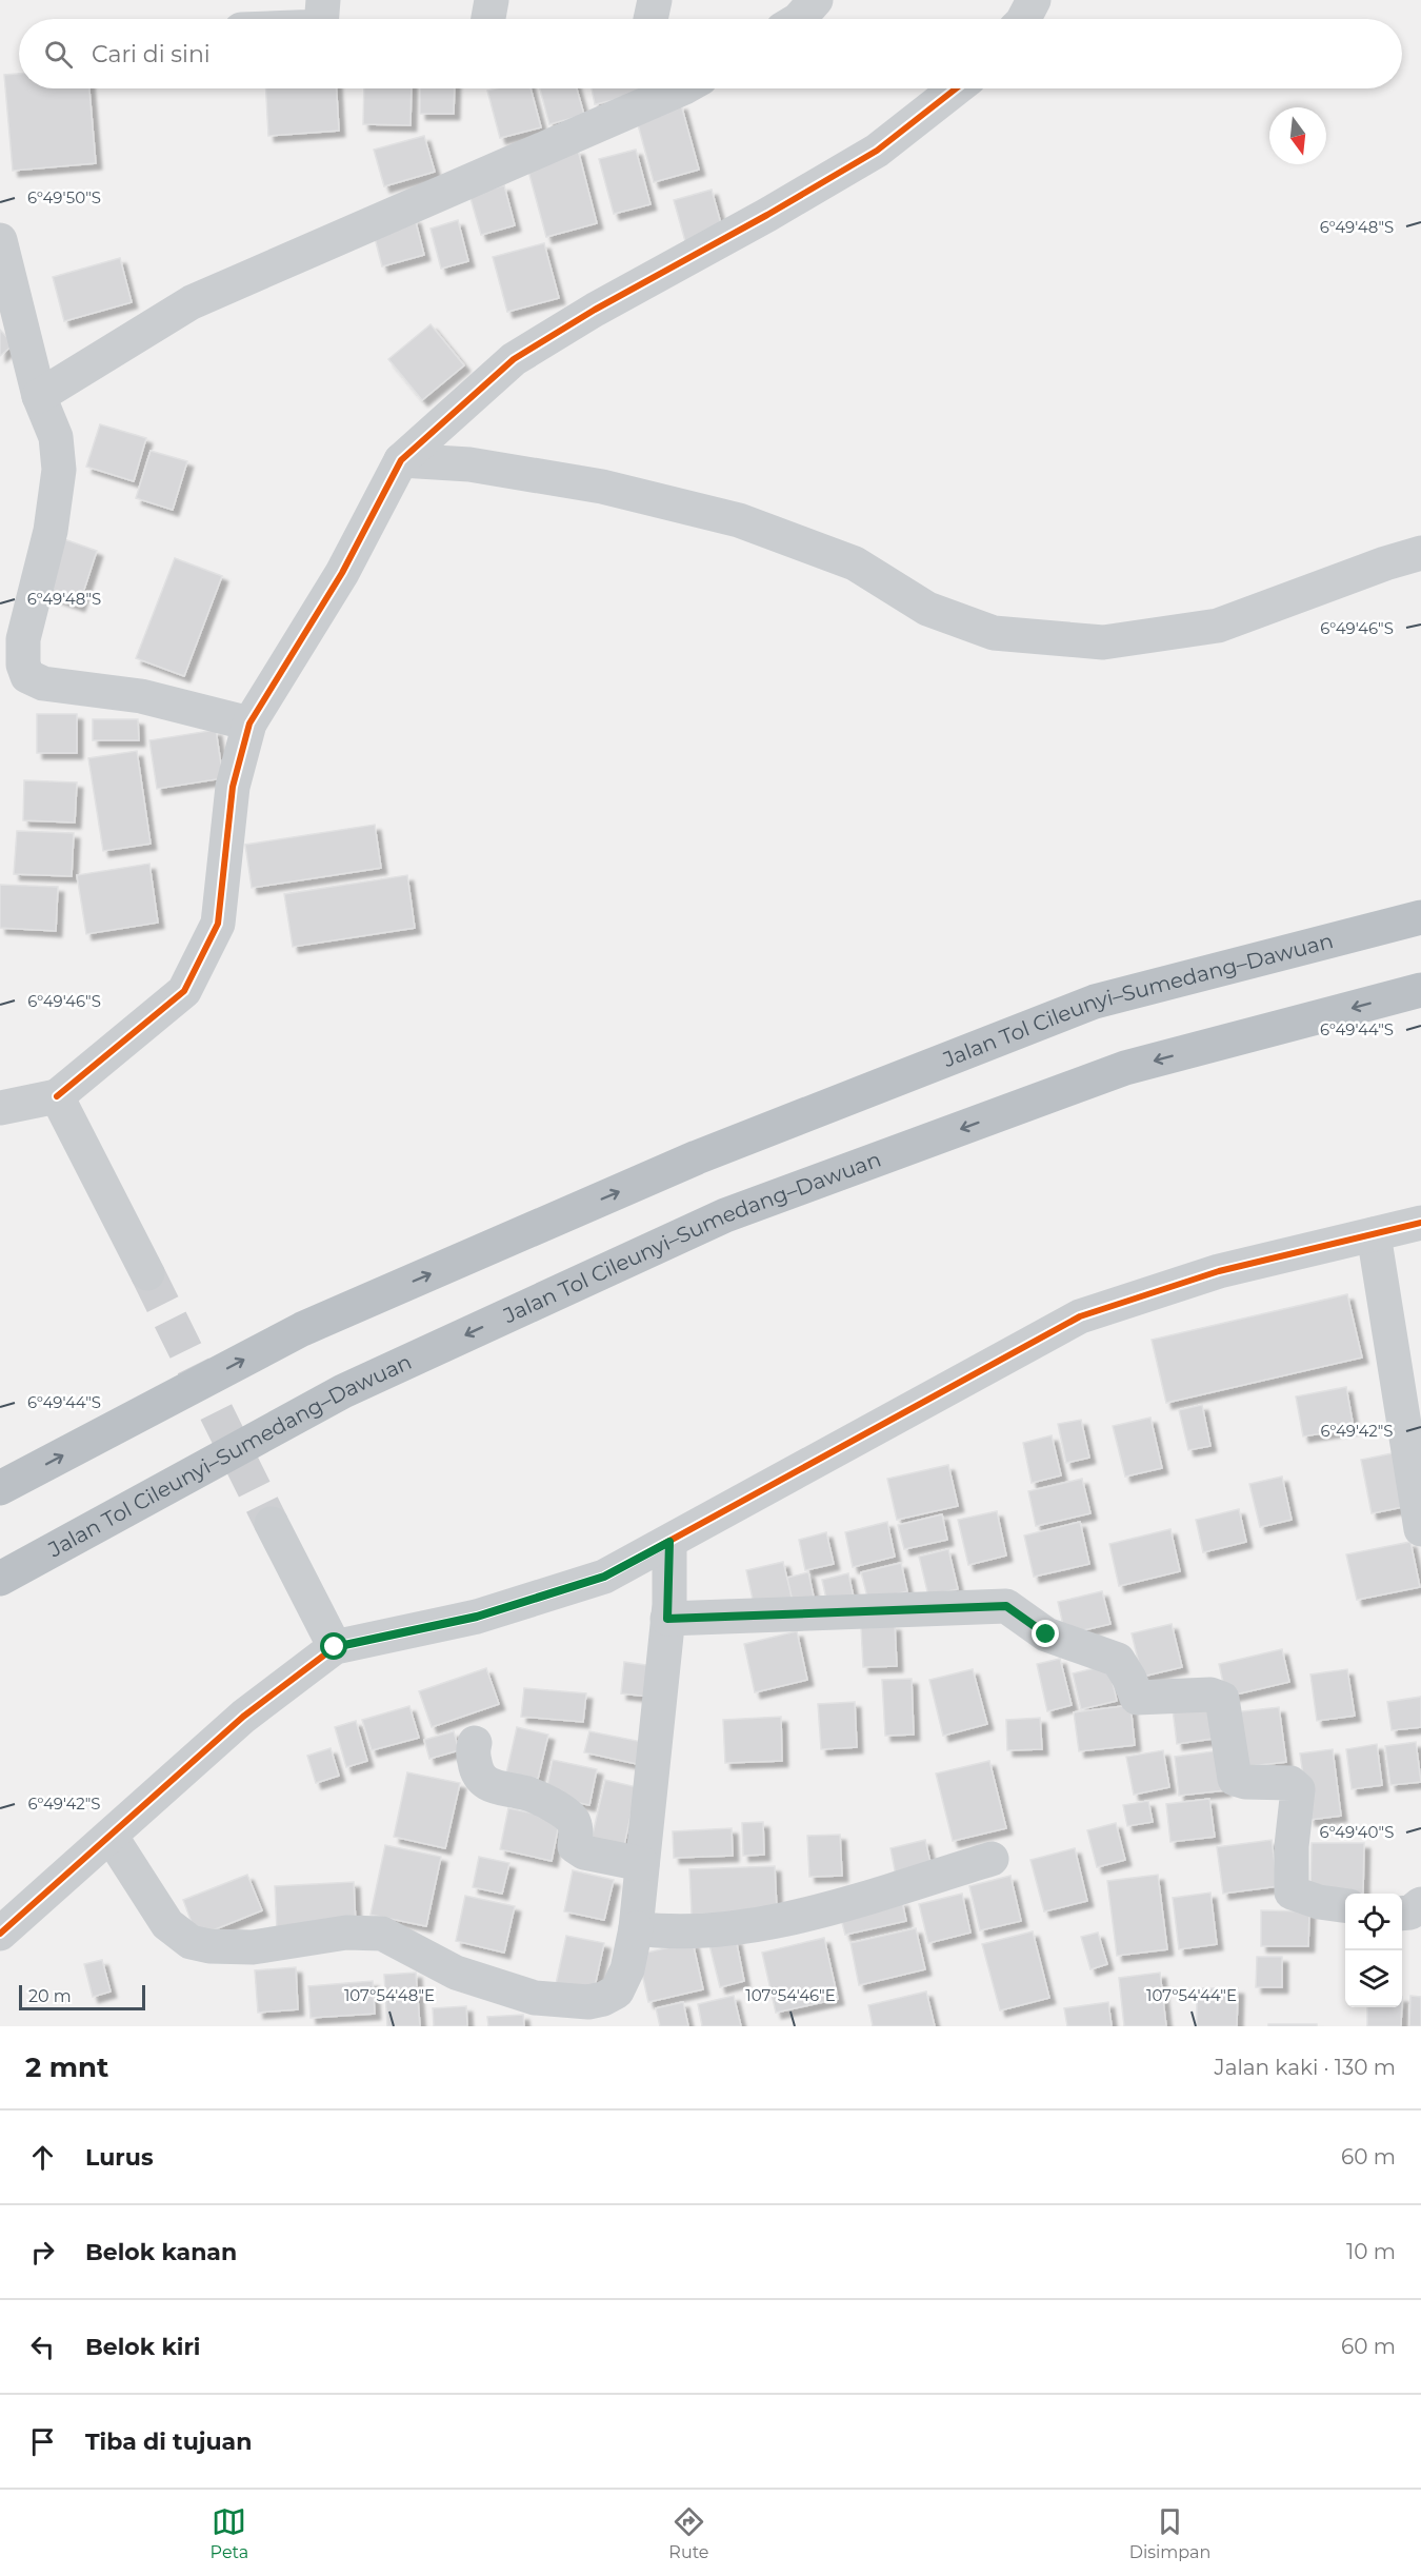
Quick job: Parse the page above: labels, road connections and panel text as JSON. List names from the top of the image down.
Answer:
{
  "streets": {
    "highway": ["Jalan Tol Cileunyi–Sumedang–Dawuan"]
  },
  "scale_bar": "20 m",
  "north": "bottom",
  "page": {
    "search": "Cari di sini",
    "scale": "20 m",
    "heading": ["2 mnt", "Jalan kaki · 130 m"],
    "list": [
      ["Lurus", "60 m"],
      ["Belok kanan", "10 m"],
      ["Belok kiri", "60 m"],
      "Tiba di tujuan"
    ],
    "nav": ["Peta", "Rute", "Disimpan"]
  },
  "coordinates": [
    "6°49'50\"S",
    "6°49'48\"S",
    "6°49'46\"S",
    "6°49'44\"S",
    "6°49'42\"S",
    "6°49'40\"S",
    "107°54'48\"E",
    "107°54'46\"E",
    "107°54'44\"E"
  ]
}
